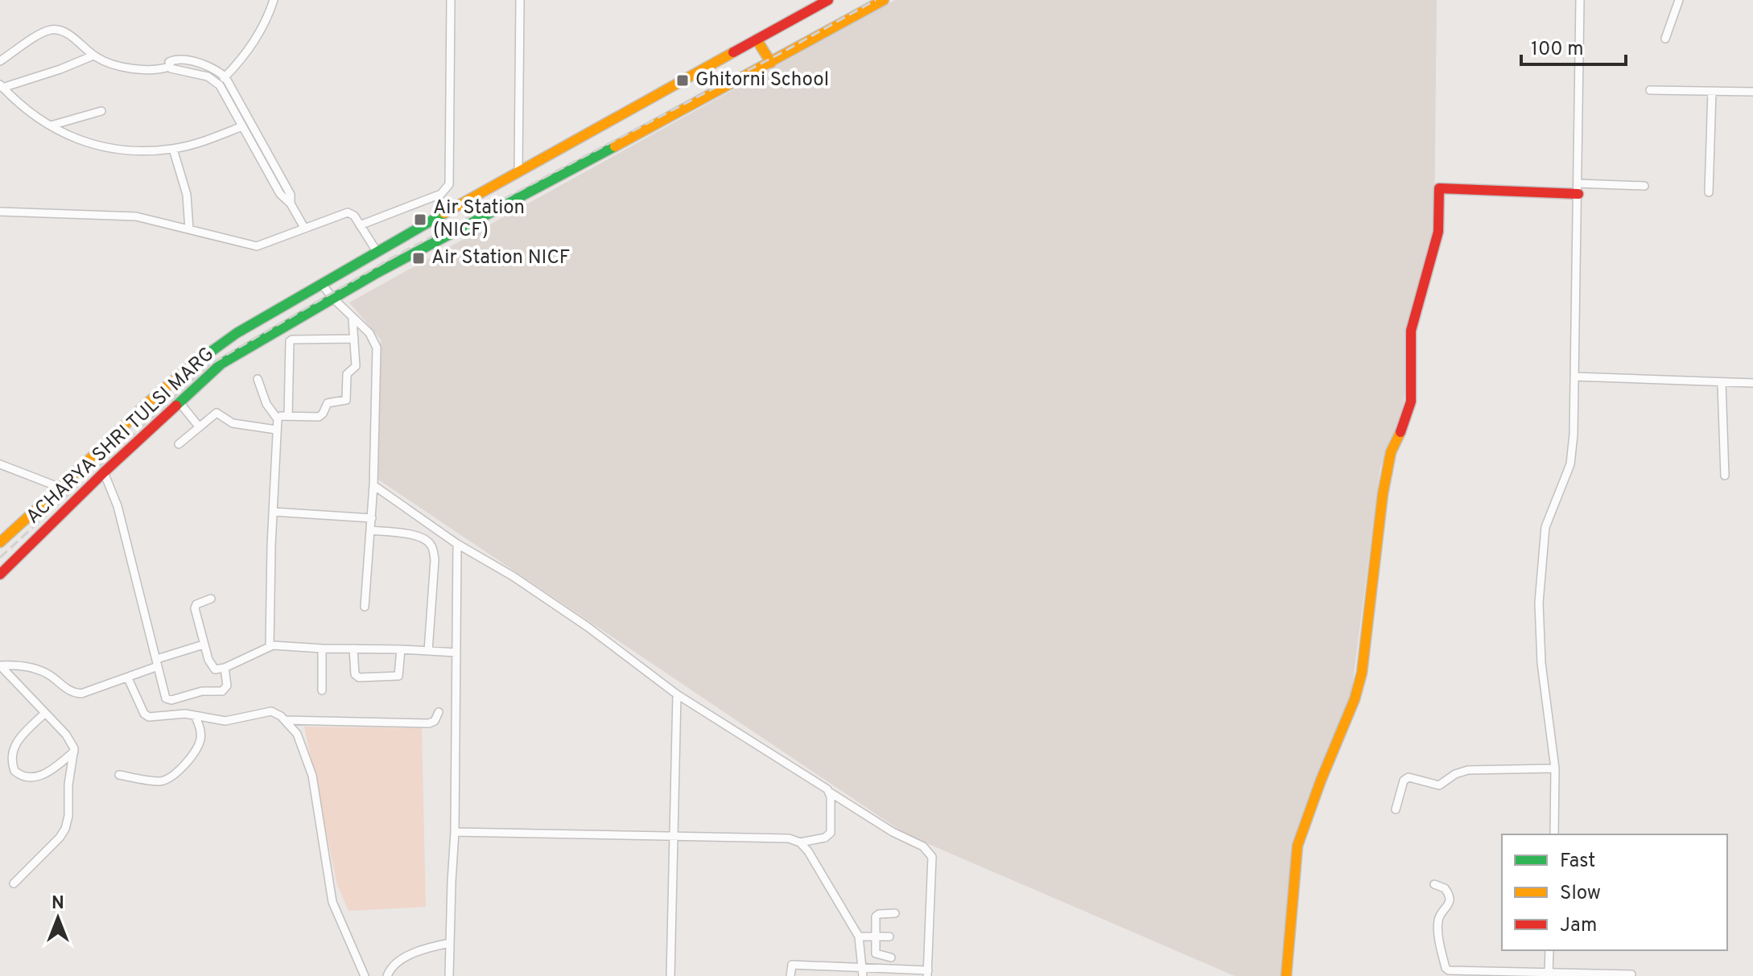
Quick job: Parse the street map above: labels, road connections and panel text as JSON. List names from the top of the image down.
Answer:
{
  "streets": {
    "main road": ["ACHARYA SHRI TULSI MARG"]
  },
  "places": {
    "transit": ["Ghitorni School", "Air Station (NICF)", "Air Station NICF"]
  },
  "legend": ["Fast", "Slow", "Jam"],
  "scale_bar": "100 m",
  "north": "top"
}
